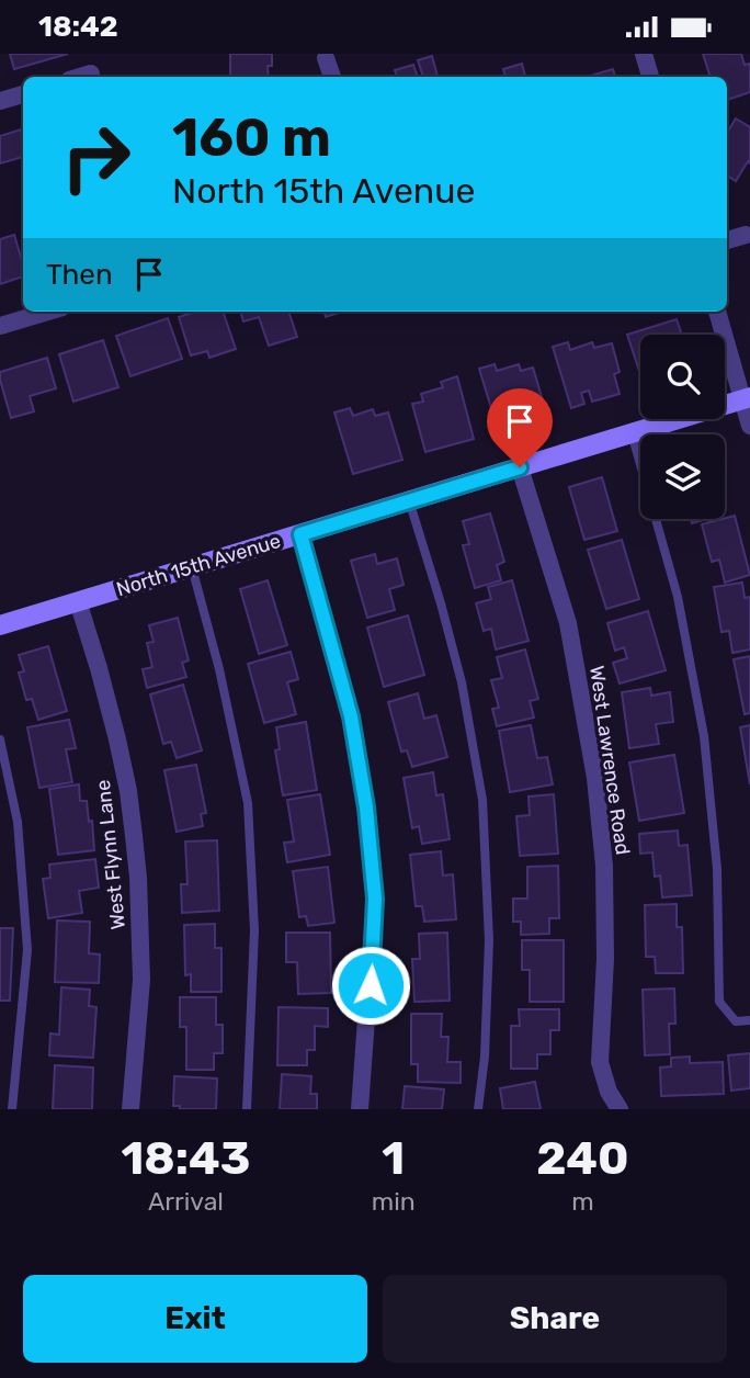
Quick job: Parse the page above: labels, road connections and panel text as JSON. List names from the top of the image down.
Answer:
{
  "streets": {
    "street": ["North 15th Avenue", "West Lawrence Road", "West Flynn Lane"]
  },
  "crossings": [
    ["North 15th Avenue", "West Lawrence Road"],
    ["North 15th Avenue", "West Flynn Lane"]
  ],
  "page": {
    "status": "18:42",
    "turn": ["160 m", "North 15th Avenue"],
    "then": "Then",
    "eta": [
      "18:43",
      "Arrival",
      "1",
      "min",
      "240",
      "m"
    ],
    "buttons": ["Exit", "Share"]
  }
}
